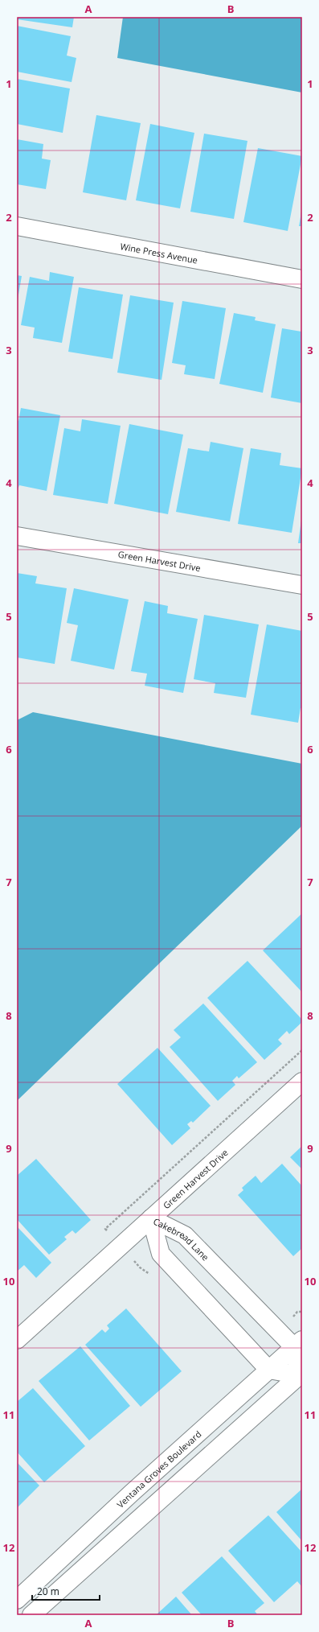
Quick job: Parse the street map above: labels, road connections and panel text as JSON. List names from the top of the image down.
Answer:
{
  "streets": {
    "street": [
      "Wine Press Avenue",
      "Green Harvest Drive",
      "Cakebread Lane",
      "Ventana Groves Boulevard"
    ]
  },
  "crossings": [
    ["Green Harvest Drive", "Cakebread Lane"],
    ["Cakebread Lane", "Ventana Groves Boulevard"]
  ],
  "scale_bar": "20 m",
  "grid": {
    "columns": ["A", "B"],
    "rows": [
      "1",
      "2",
      "3",
      "4",
      "5",
      "6",
      "7",
      "8",
      "9",
      "10",
      "11",
      "12"
    ]
  }
}
